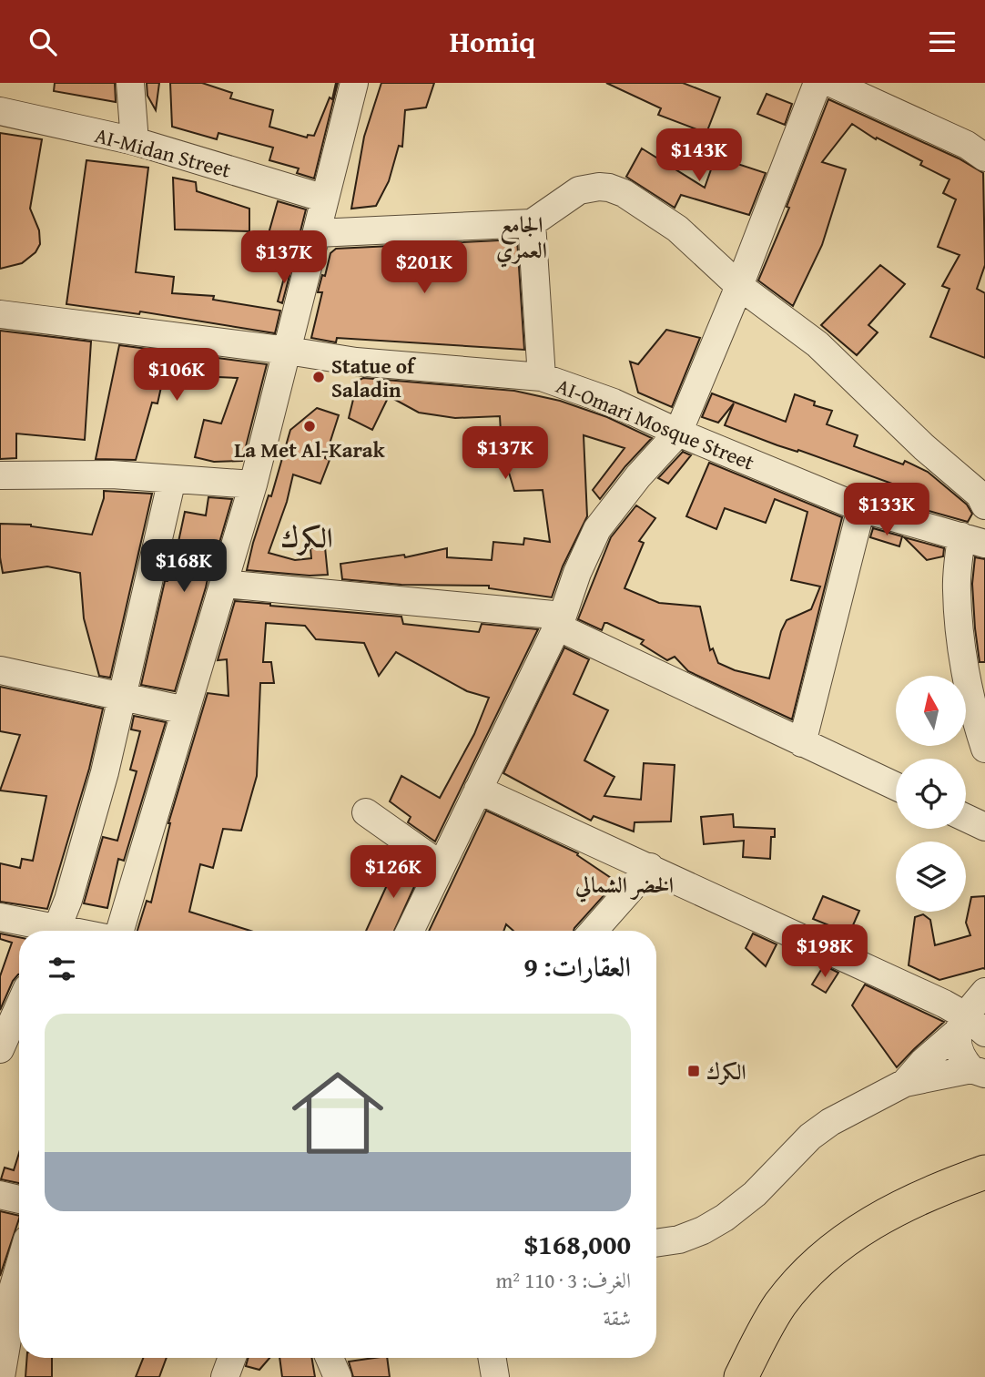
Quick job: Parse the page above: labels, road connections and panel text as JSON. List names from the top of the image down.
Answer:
{
  "streets": {
    "street": ["AI-Midan Street", "AI-Omari Mosque Street"]
  },
  "districts": ["الجامع العمري", "الكرك", "الخضر الشمالي"],
  "places": {
    "other": ["Statue of Saladin", "La Met Al-Karak"],
    "transit": ["الكرك"]
  },
  "north": "top",
  "page": {
    "header": "Homiq",
    "price": [
      "$143K",
      "$137K",
      "$201K",
      "$106K",
      "$137K",
      "$133K",
      "$168K",
      "$126K",
      "$198K"
    ],
    "heading": "العقارات: 9",
    "list": [
      {
        "name": "$168,000",
        "note": "الغرف: 3 · 110 m² · شقة"
      }
    ]
  }
}
